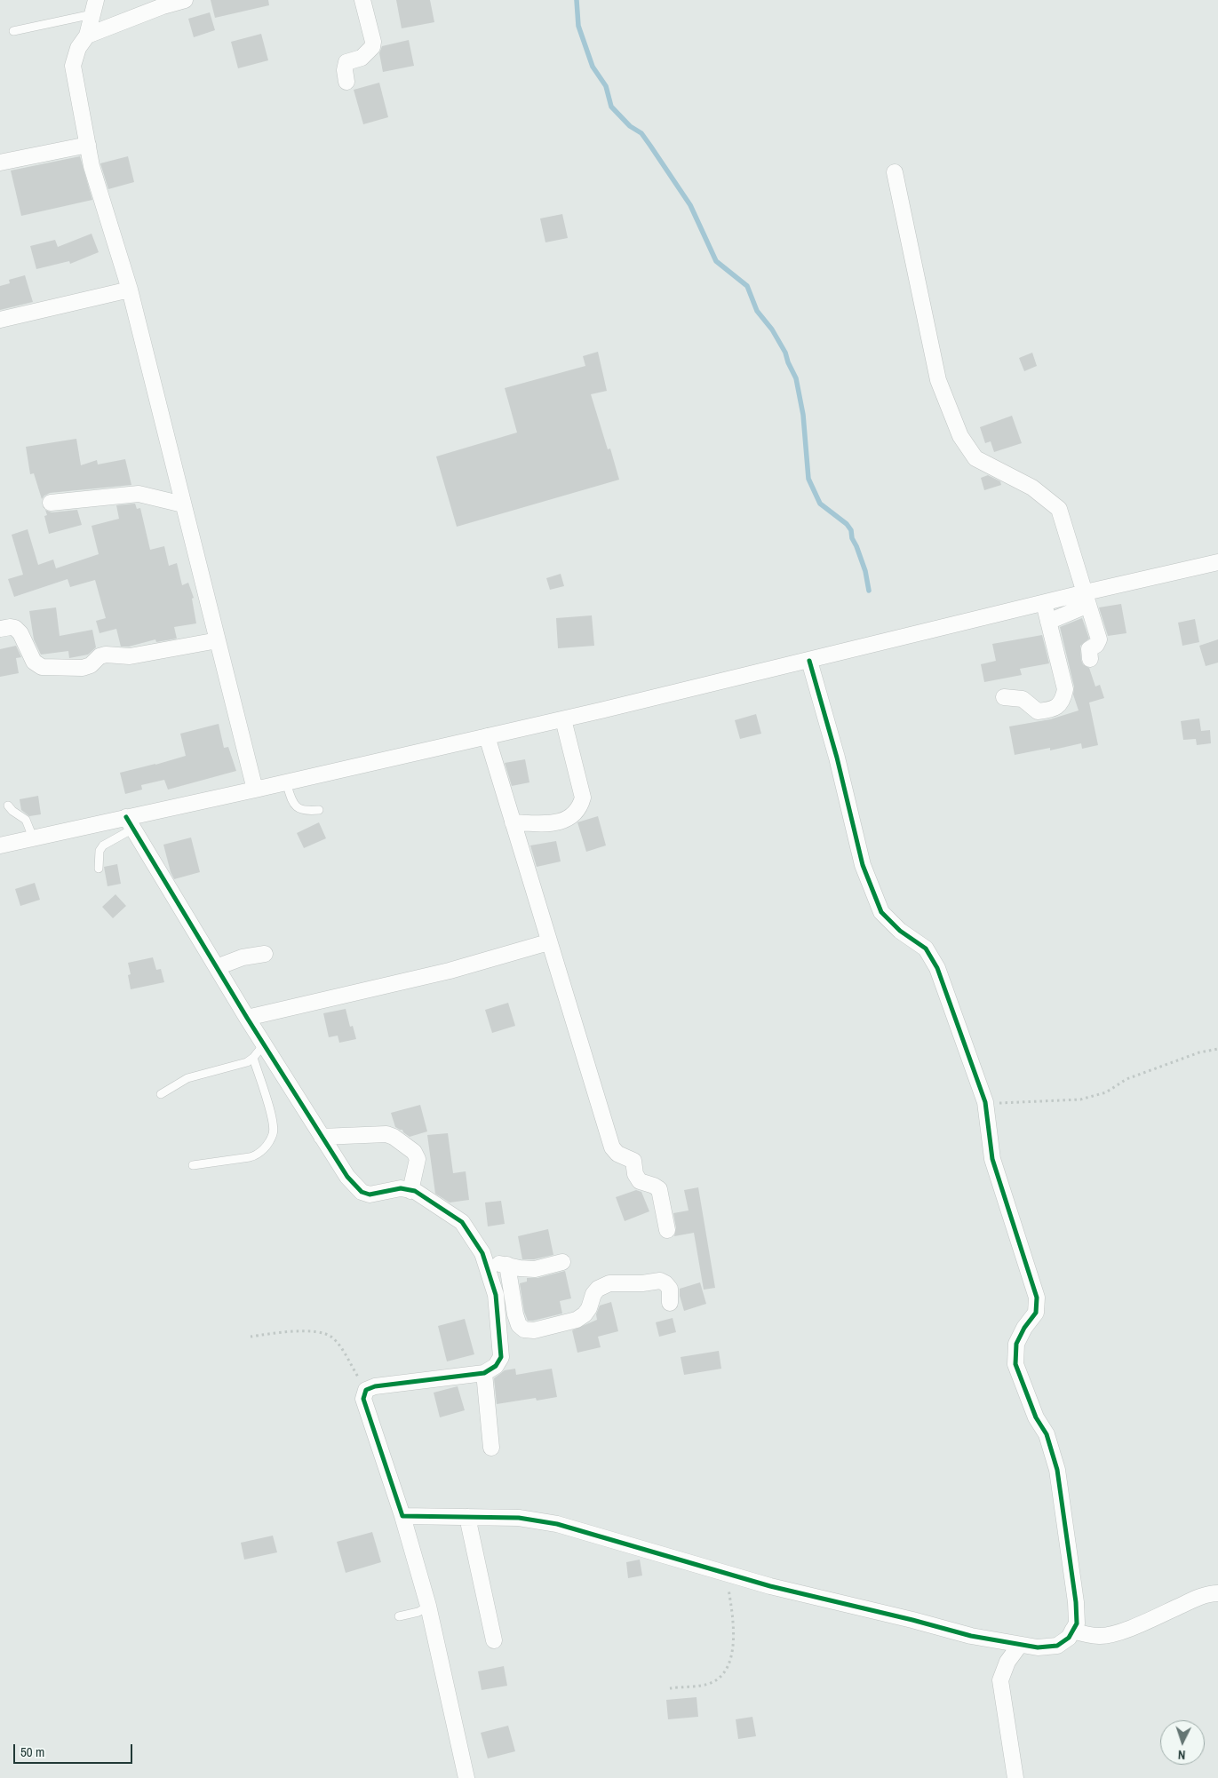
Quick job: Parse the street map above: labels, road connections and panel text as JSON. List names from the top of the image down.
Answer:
{
  "scale_bar": "50 m",
  "north": "bottom"
}
